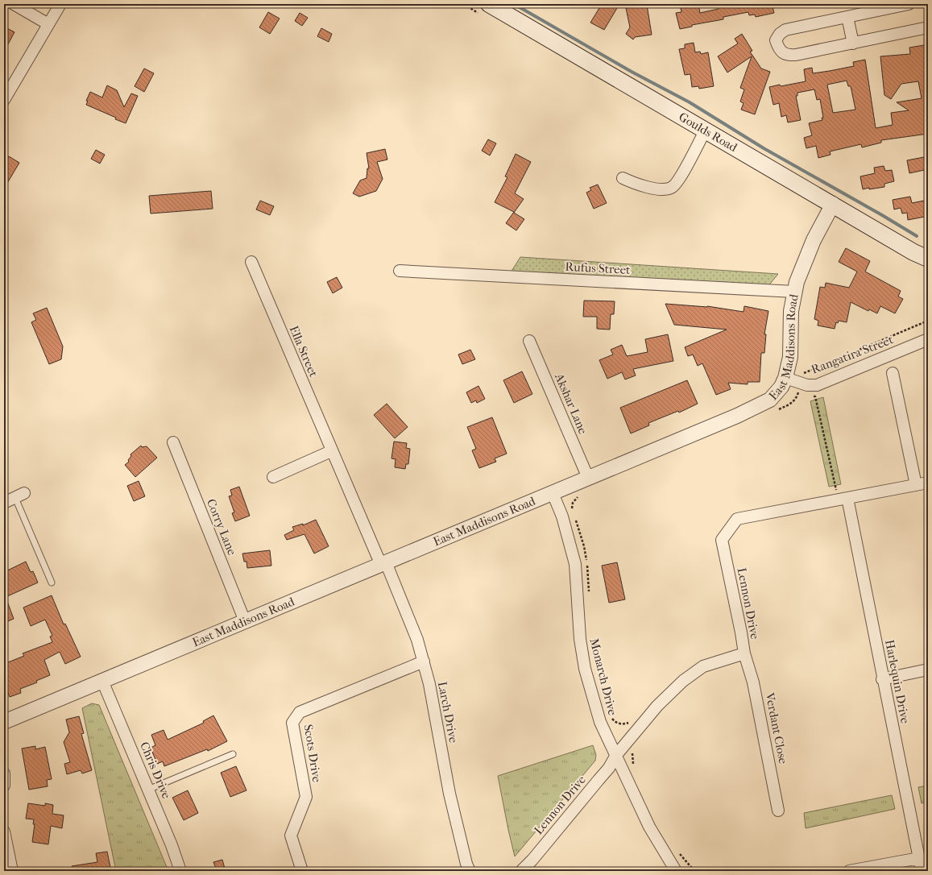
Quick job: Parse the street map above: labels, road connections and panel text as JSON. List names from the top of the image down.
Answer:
{
  "streets": {
    "main road": ["Goulds Road"],
    "street": [
      "Rufus Street",
      "East Maddisons Road",
      "Ella Street",
      "Rangatira Street",
      "Akshar Lane",
      "Corry Lane",
      "Lennon Drive",
      "Monarch Drive",
      "Harlequin Drive",
      "Larch Drive",
      "Verdant Close",
      "Scots Drive",
      "Chris Drive"
    ]
  },
  "crossings": [
    ["Goulds Road", "East Maddisons Road"],
    ["Rufus Street", "East Maddisons Road"],
    ["East Maddisons Road", "Ella Street"],
    ["East Maddisons Road", "Rangatira Street"],
    ["East Maddisons Road", "Akshar Lane"],
    ["East Maddisons Road", "Corry Lane"],
    ["East Maddisons Road", "Monarch Drive"],
    ["East Maddisons Road", "Larch Drive"],
    ["East Maddisons Road", "Chris Drive"],
    ["Ella Street", "Larch Drive"],
    ["Lennon Drive", "Monarch Drive"],
    ["Lennon Drive", "Harlequin Drive"],
    ["Lennon Drive", "Verdant Close"],
    ["Larch Drive", "Scots Drive"]
  ]
}
